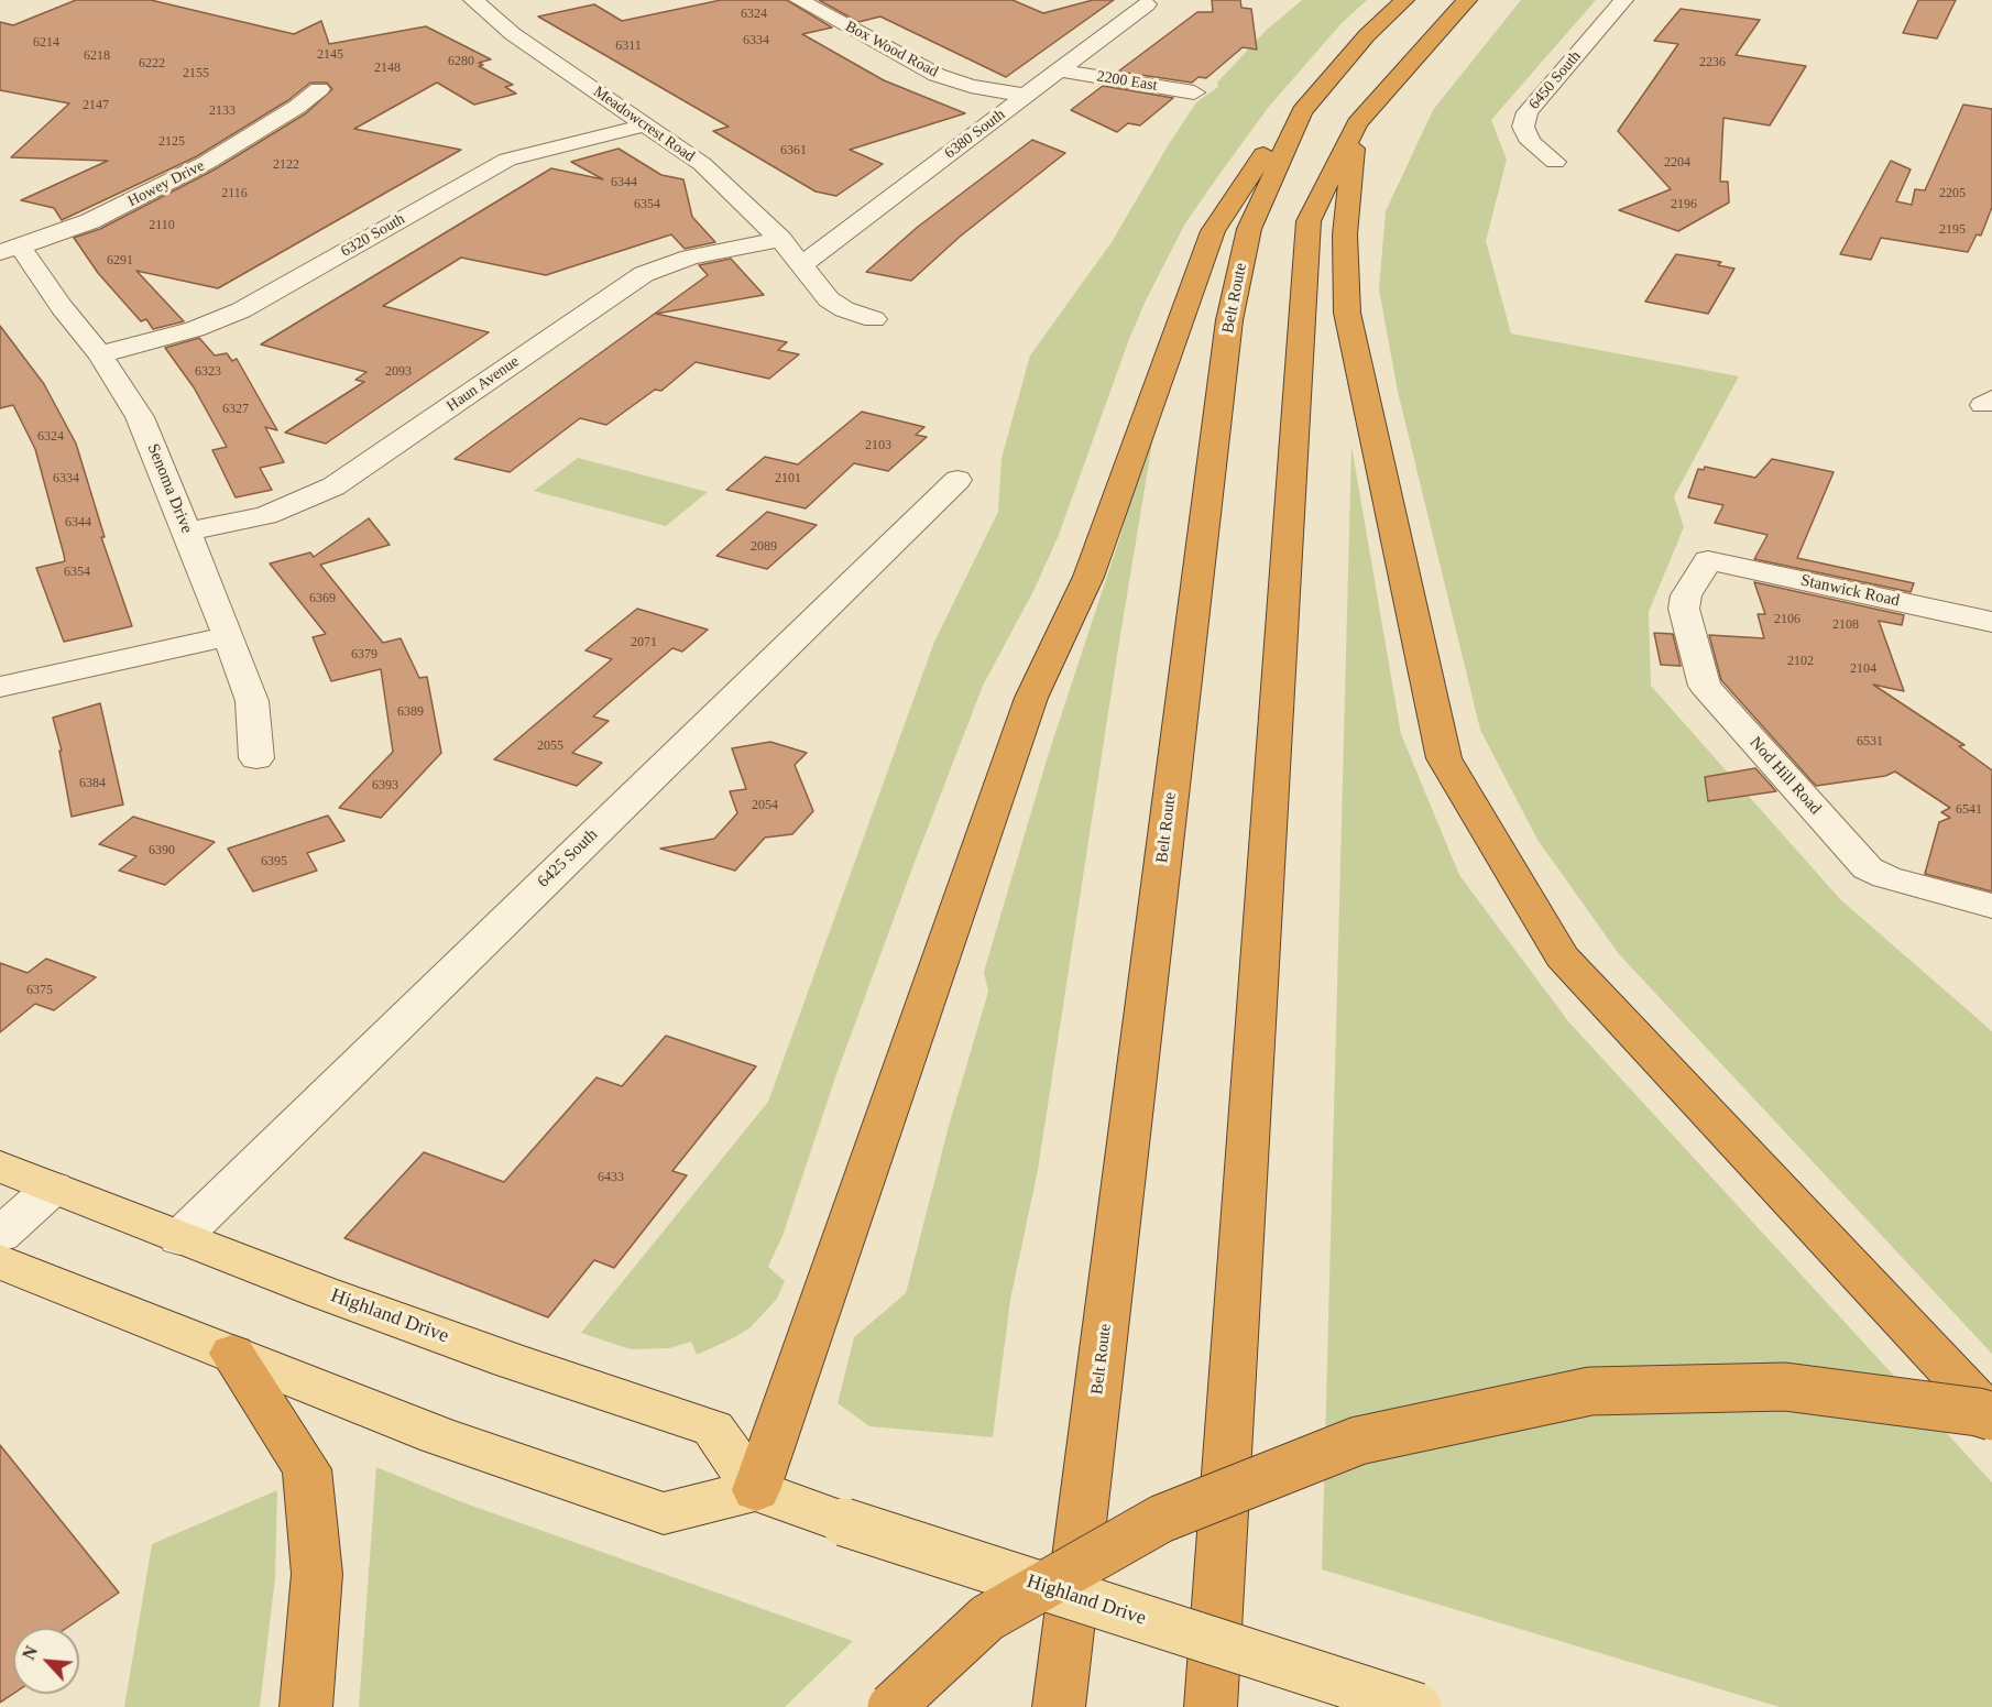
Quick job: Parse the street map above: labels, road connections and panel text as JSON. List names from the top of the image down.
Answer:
{
  "streets": {
    "highway": ["Belt Route"],
    "main road": ["Highland Drive"],
    "street": [
      "Box Wood Road",
      "6450 South",
      "2200 East",
      "Meadowcrest Road",
      "6380 South",
      "Howey Drive",
      "6320 South",
      "Haun Avenue",
      "Senoma Drive",
      "Stanwick Road",
      "Nod Hill Road",
      "6425 South"
    ]
  },
  "crossings": [
    ["Box Wood Road", "6380 South"],
    ["2200 East", "6380 South"],
    ["Meadowcrest Road", "6380 South"],
    ["Meadowcrest Road", "6320 South"],
    ["Meadowcrest Road", "Haun Avenue"],
    ["Howey Drive", "Senoma Drive"],
    ["6320 South", "Senoma Drive"],
    ["Haun Avenue", "Senoma Drive"],
    ["Stanwick Road", "Nod Hill Road"],
    ["6425 South", "Highland Drive"]
  ],
  "house_numbers": [
    "6324",
    "6334",
    "6214",
    "6311",
    "2145",
    "6218",
    "6280",
    "2236",
    "6222",
    "2148",
    "2155",
    "2147",
    "2133",
    "2125",
    "6361",
    "2204",
    "2122",
    "6344",
    "2116",
    "2205",
    "6354",
    "2196",
    "2110",
    "2195",
    "6291",
    "6323",
    "2093",
    "6327",
    "6324",
    "2103",
    "6334",
    "2101",
    "6344",
    "2089",
    "6354",
    "6369",
    "2106",
    "2108",
    "2071",
    "6379",
    "2102",
    "2104",
    "6389",
    "6531",
    "2055",
    "6384",
    "6393",
    "2054",
    "6541",
    "6390",
    "6395",
    "6375",
    "6433"
  ],
  "north": "top left"
}
